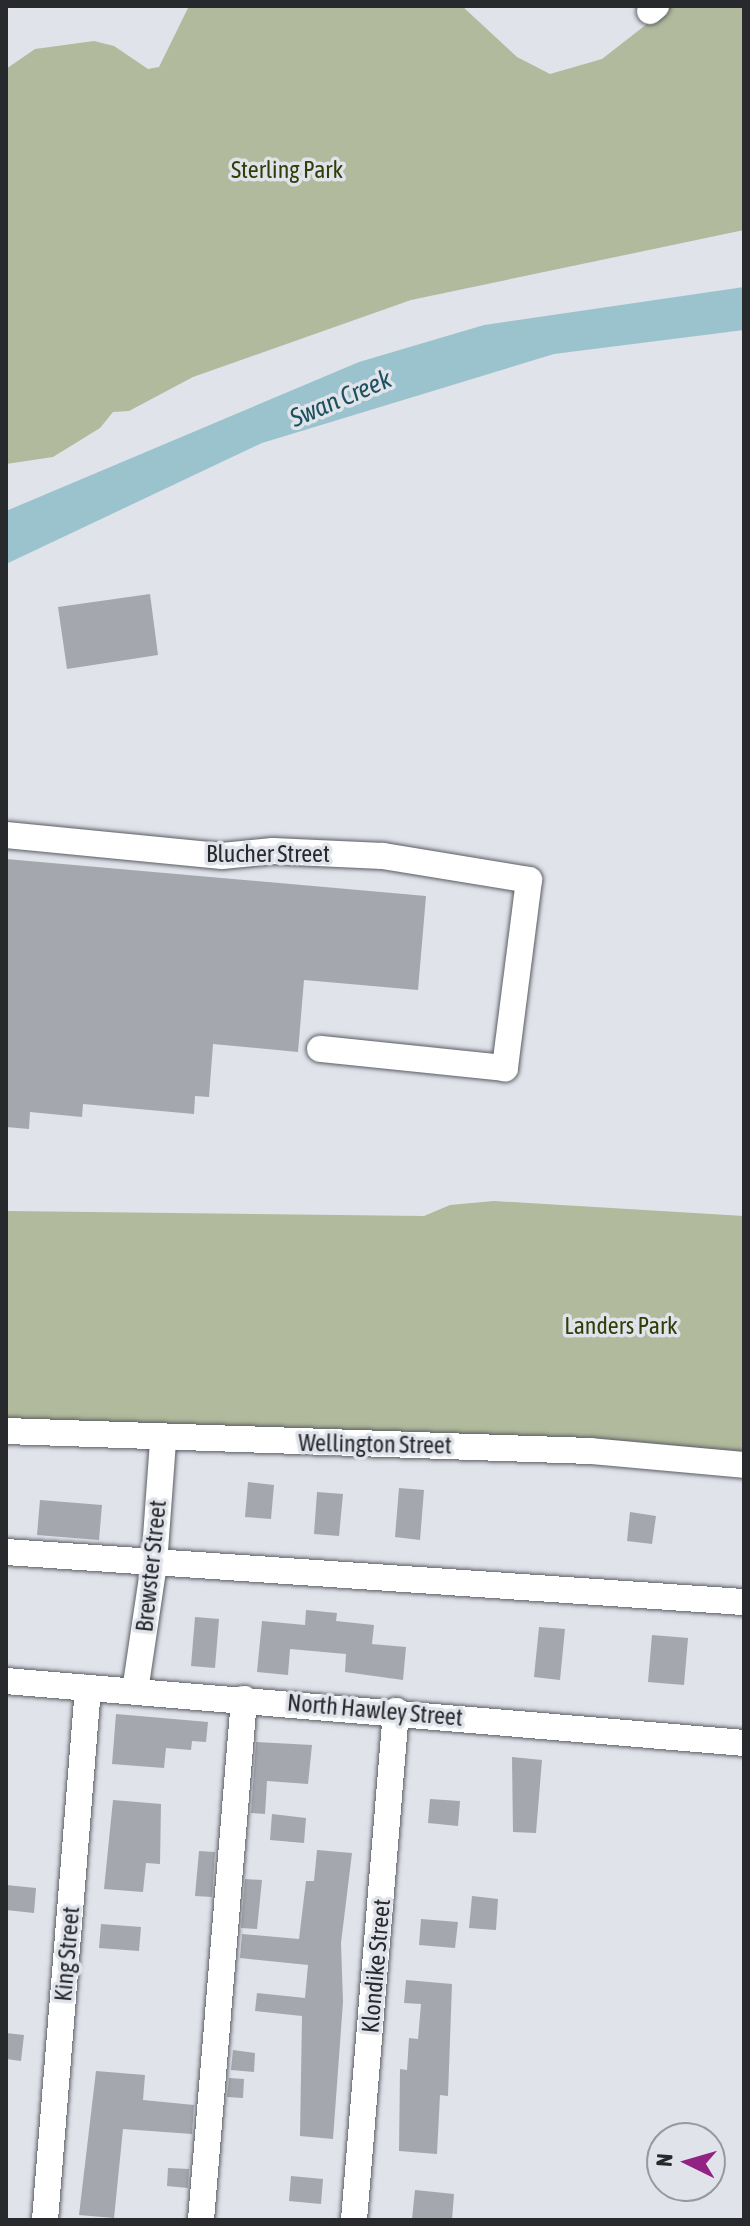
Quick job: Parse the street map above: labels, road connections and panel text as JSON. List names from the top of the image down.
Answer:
{
  "streets": {
    "street": [
      "Blucher Street",
      "Wellington Street",
      "Brewster Street",
      "North Hawley Street",
      "King Street",
      "Klondike Street"
    ]
  },
  "crossings": [
    ["Wellington Street", "Brewster Street"],
    ["Brewster Street", "North Hawley Street"],
    ["North Hawley Street", "King Street"],
    ["North Hawley Street", "Klondike Street"]
  ],
  "water": ["Swan Creek"],
  "parks": ["Sterling Park", "Landers Park"],
  "north": "left"
}
